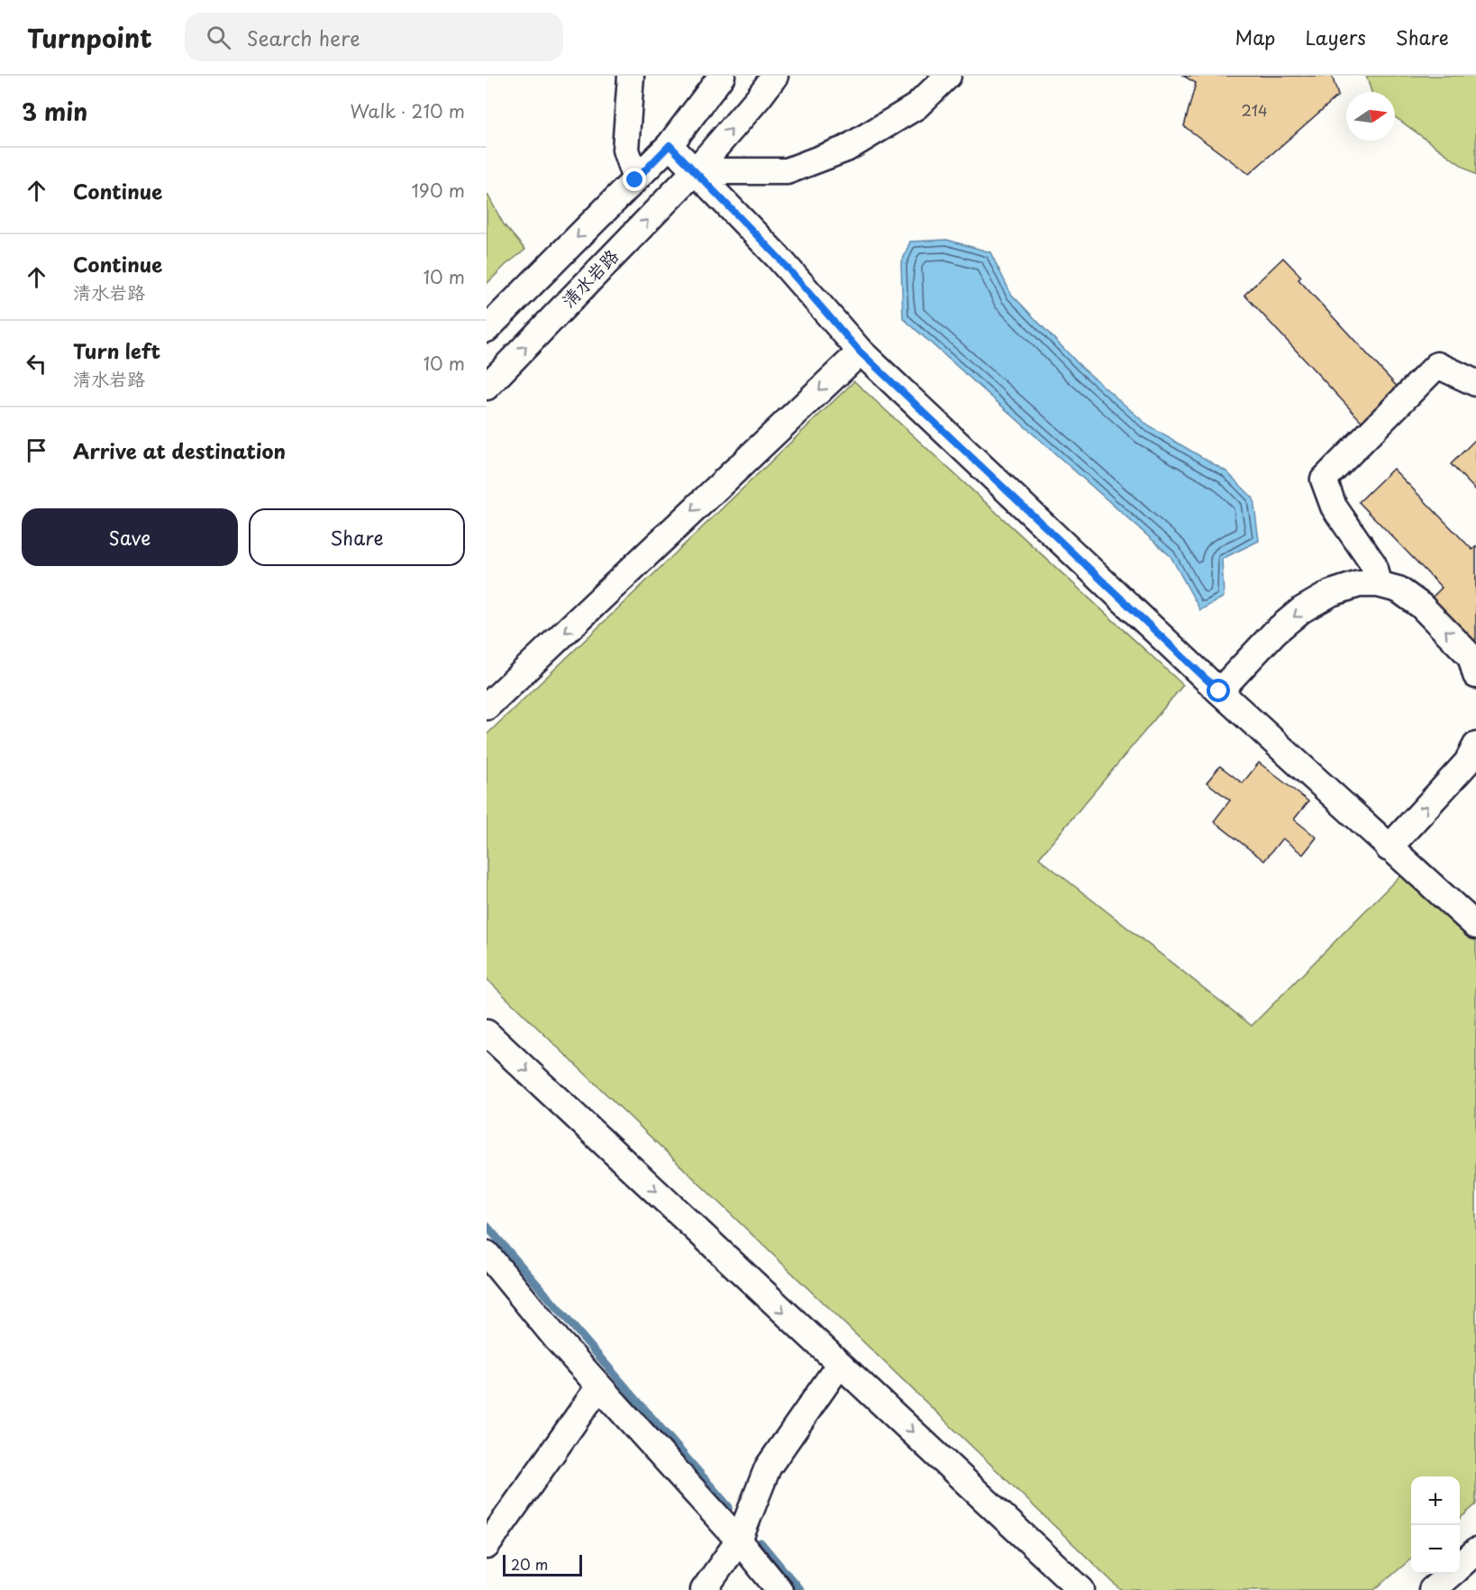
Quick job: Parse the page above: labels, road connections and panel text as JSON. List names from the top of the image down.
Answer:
{
  "streets": {
    "street": ["清水岩路"]
  },
  "house_numbers": ["214"],
  "scale_bar": "20 m",
  "north": "right",
  "page": {
    "header": "Turnpoint",
    "search": "Search here",
    "nav": ["Map", "Layers", "Share"],
    "heading": ["3 min", "Walk · 210 m"],
    "list": [
      ["Continue", "190 m"],
      ["Continue", "清水岩路", "10 m"],
      ["Turn left", "清水岩路", "10 m"],
      "Arrive at destination"
    ],
    "buttons": ["Save", "Share"],
    "map_buttons": ["+", "−"],
    "scale": "20 m"
  }
}
